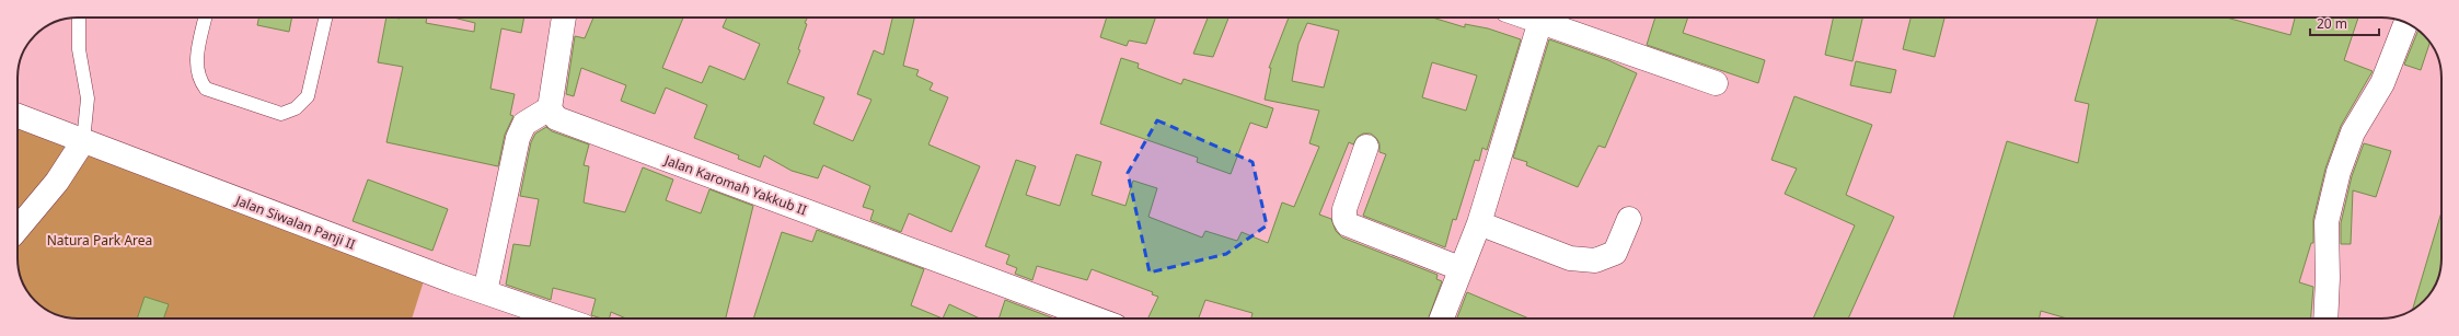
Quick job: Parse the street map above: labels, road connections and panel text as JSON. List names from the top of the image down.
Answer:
{
  "streets": {
    "street": ["Jalan Karomah Yakkub II", "Jalan Siwalan Panji II"]
  },
  "parks": ["Natura Park Area"],
  "scale_bar": "20 m"
}
